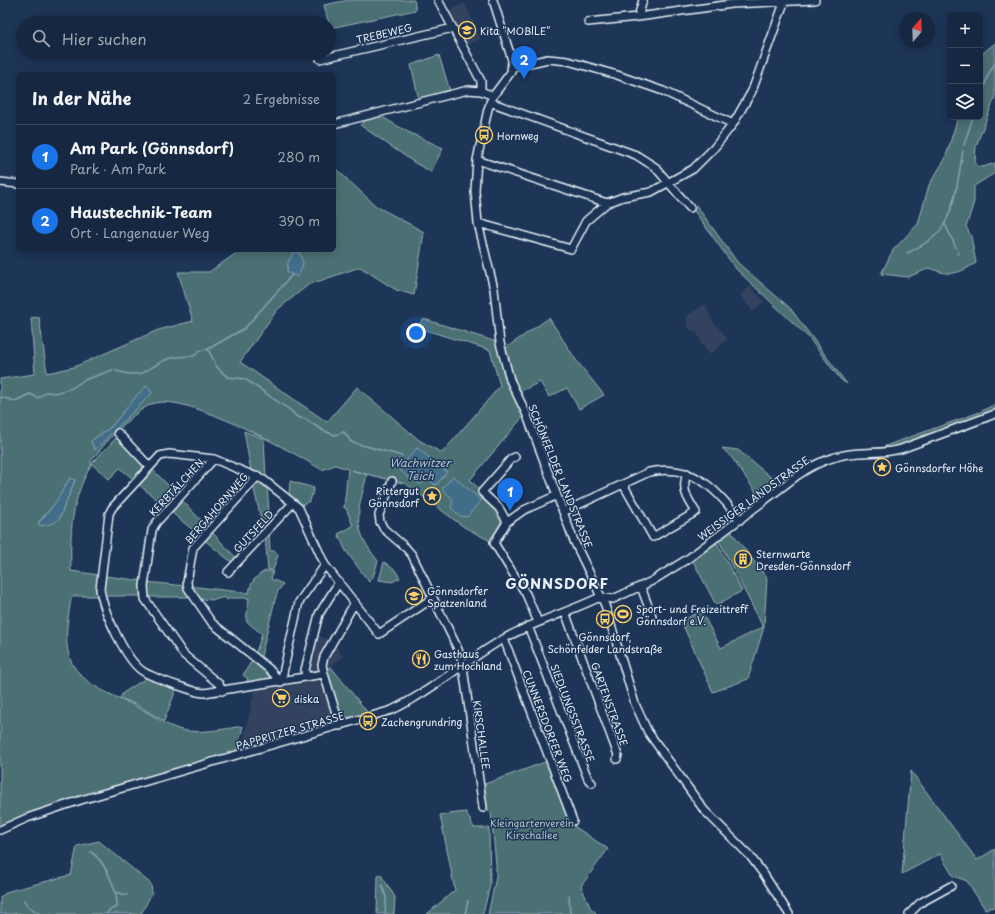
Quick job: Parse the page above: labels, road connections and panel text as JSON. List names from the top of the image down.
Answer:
{
  "streets": {
    "street": [
      "TREBEWEG",
      "SCHÖNFELDER LANDSTRASSE",
      "KERBTÄLCHEN",
      "WEISSIGER LANDSTRASSE",
      "BERGAHORNWEG",
      "GUTSFELD",
      "GARTENSTRASSE",
      "SIEDLUNGSSTRASSE",
      "CUNNERSDORFER WEG",
      "PAPPRITZER STRASSE",
      "KIRSCHALLEE"
    ]
  },
  "crossings": [
    ["SCHÖNFELDER LANDSTRASSE", "WEISSIGER LANDSTRASSE"],
    ["SCHÖNFELDER LANDSTRASSE", "PAPPRITZER STRASSE"],
    ["WEISSIGER LANDSTRASSE", "PAPPRITZER STRASSE"],
    ["GARTENSTRASSE", "PAPPRITZER STRASSE"],
    ["SIEDLUNGSSTRASSE", "PAPPRITZER STRASSE"],
    ["CUNNERSDORFER WEG", "PAPPRITZER STRASSE"],
    ["PAPPRITZER STRASSE", "KIRSCHALLEE"]
  ],
  "districts": ["GÖNNSDORF"],
  "water": ["Wachwitzer Teich"],
  "parks": ["Kleingartenverein Kirschallee"],
  "places": {
    "school or university": ["Kita \"MOBILE\"", "Gönnsdorfer Spatzenland"],
    "bus stop": ["Hornweg", "Gönnsdorf, Schönfelder Landstraße", "Zachengrundring"],
    "place": ["Gönnsdorfer Höhe", "Rittergut Gönnsdorf"],
    "building": ["Sternwarte Dresden-Gönnsdorf"],
    "sports": ["Sport- und Freizeittreff Gönnsdorf e.V."],
    "restaurant": ["Gasthaus zum Hochland"],
    "supermarket": ["diska"]
  },
  "north": "top",
  "page": {
    "map_buttons": ["+", "−"],
    "search": "Hier suchen",
    "pins": ["2", "1"],
    "heading": ["In der Nähe", "2 Ergebnisse"],
    "list": [
      {
        "mark": "1",
        "name": "Am Park (Gönnsdorf)",
        "note": "Park · Am Park",
        "value": "280 m"
      },
      {
        "mark": "2",
        "name": "Haustechnik-Team",
        "note": "Ort · Langenauer Weg",
        "value": "390 m"
      }
    ]
  }
}
